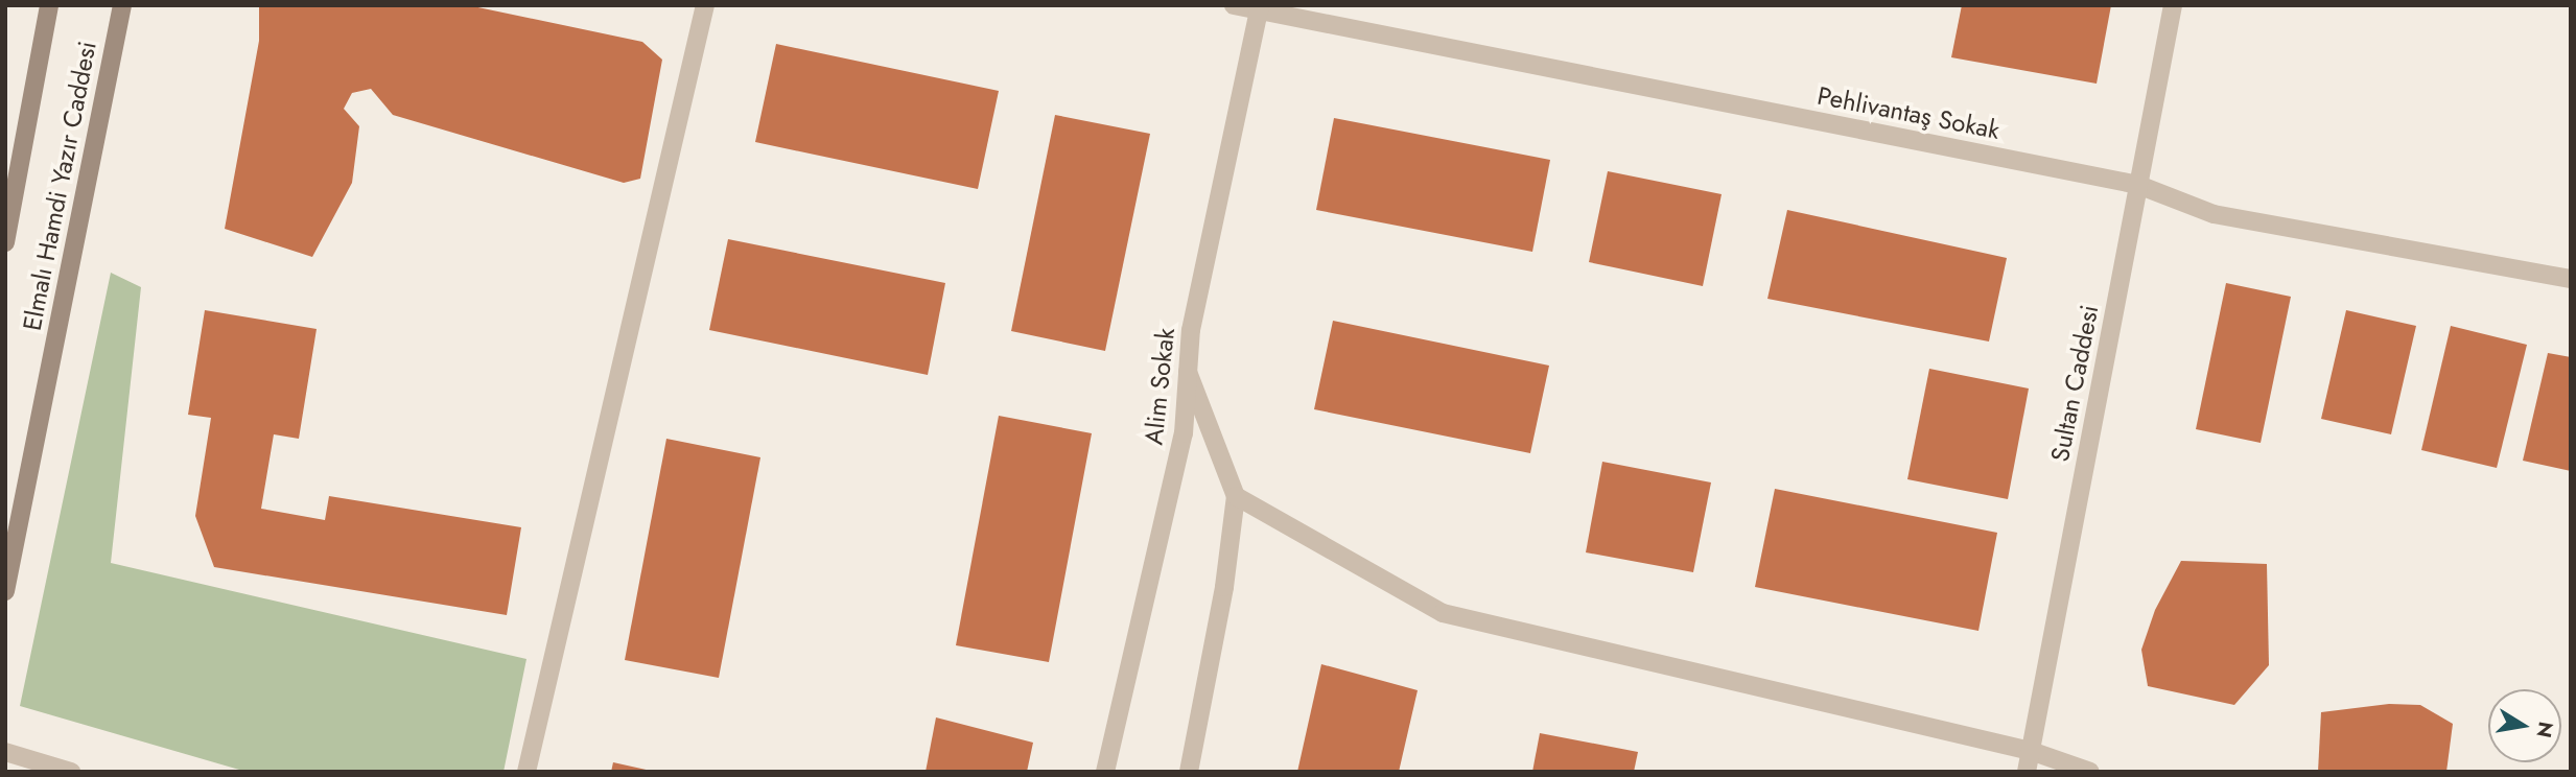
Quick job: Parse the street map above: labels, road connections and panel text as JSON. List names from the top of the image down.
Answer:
{
  "streets": {
    "main road": ["Elmalı Hamdi Yazır Caddesi"],
    "street": ["Pehlivantaş Sokak", "Sultan Caddesi", "Alim Sokak"]
  },
  "crossings": [
    ["Pehlivantaş Sokak", "Sultan Caddesi"],
    ["Pehlivantaş Sokak", "Alim Sokak"]
  ],
  "north": "right"
}
